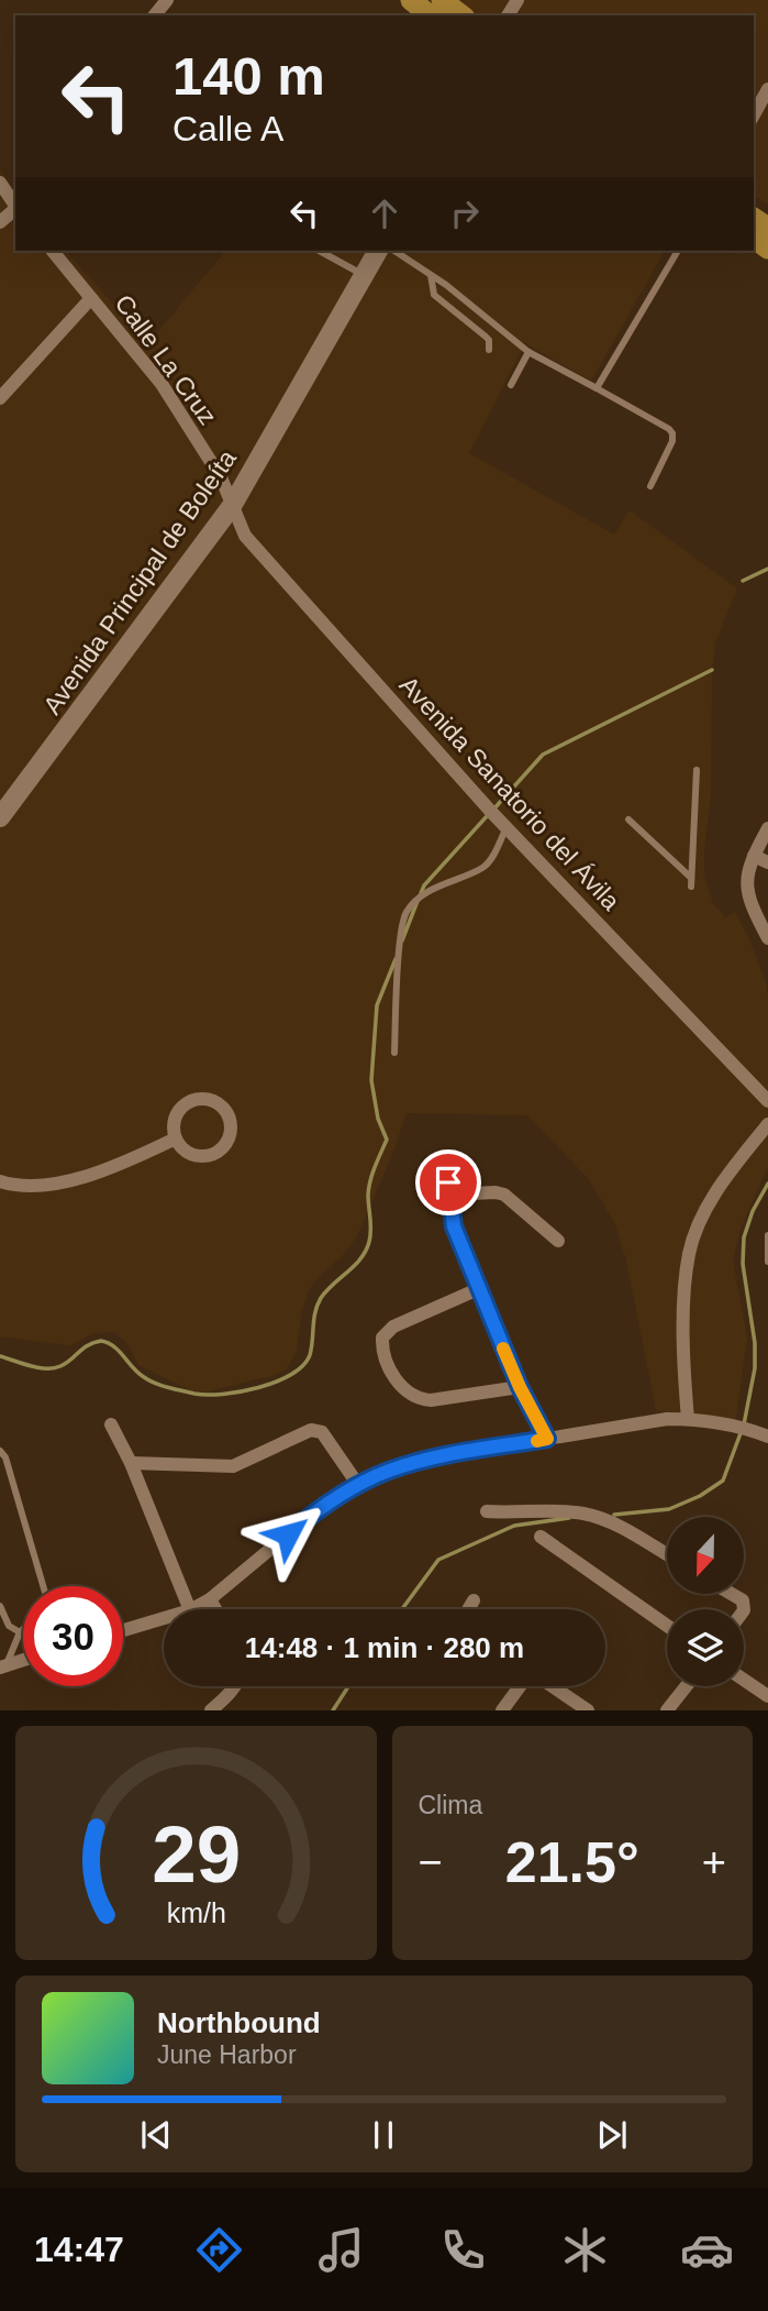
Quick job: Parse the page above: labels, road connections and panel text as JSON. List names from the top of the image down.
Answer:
{
  "streets": {
    "street": ["Calle La Cruz", "Avenida Principal de Boleíta", "Avenida Sanatorio del Ávila"]
  },
  "crossings": [
    ["Calle La Cruz", "Avenida Principal de Boleíta"],
    ["Calle La Cruz", "Avenida Sanatorio del Ávila"],
    ["Avenida Principal de Boleíta", "Avenida Sanatorio del Ávila"]
  ],
  "north": "bottom",
  "page": {
    "turn": ["140 m", "Calle A"],
    "limit": "30",
    "trip": "14:48 · 1 min · 280 m",
    "tile": "Clima",
    "heat": ["−", "21.5°", "+"],
    "song": ["Northbound", "June Harbor"],
    "tabs": "14:47",
    "gauge": ["29", "km/h"]
  }
}
